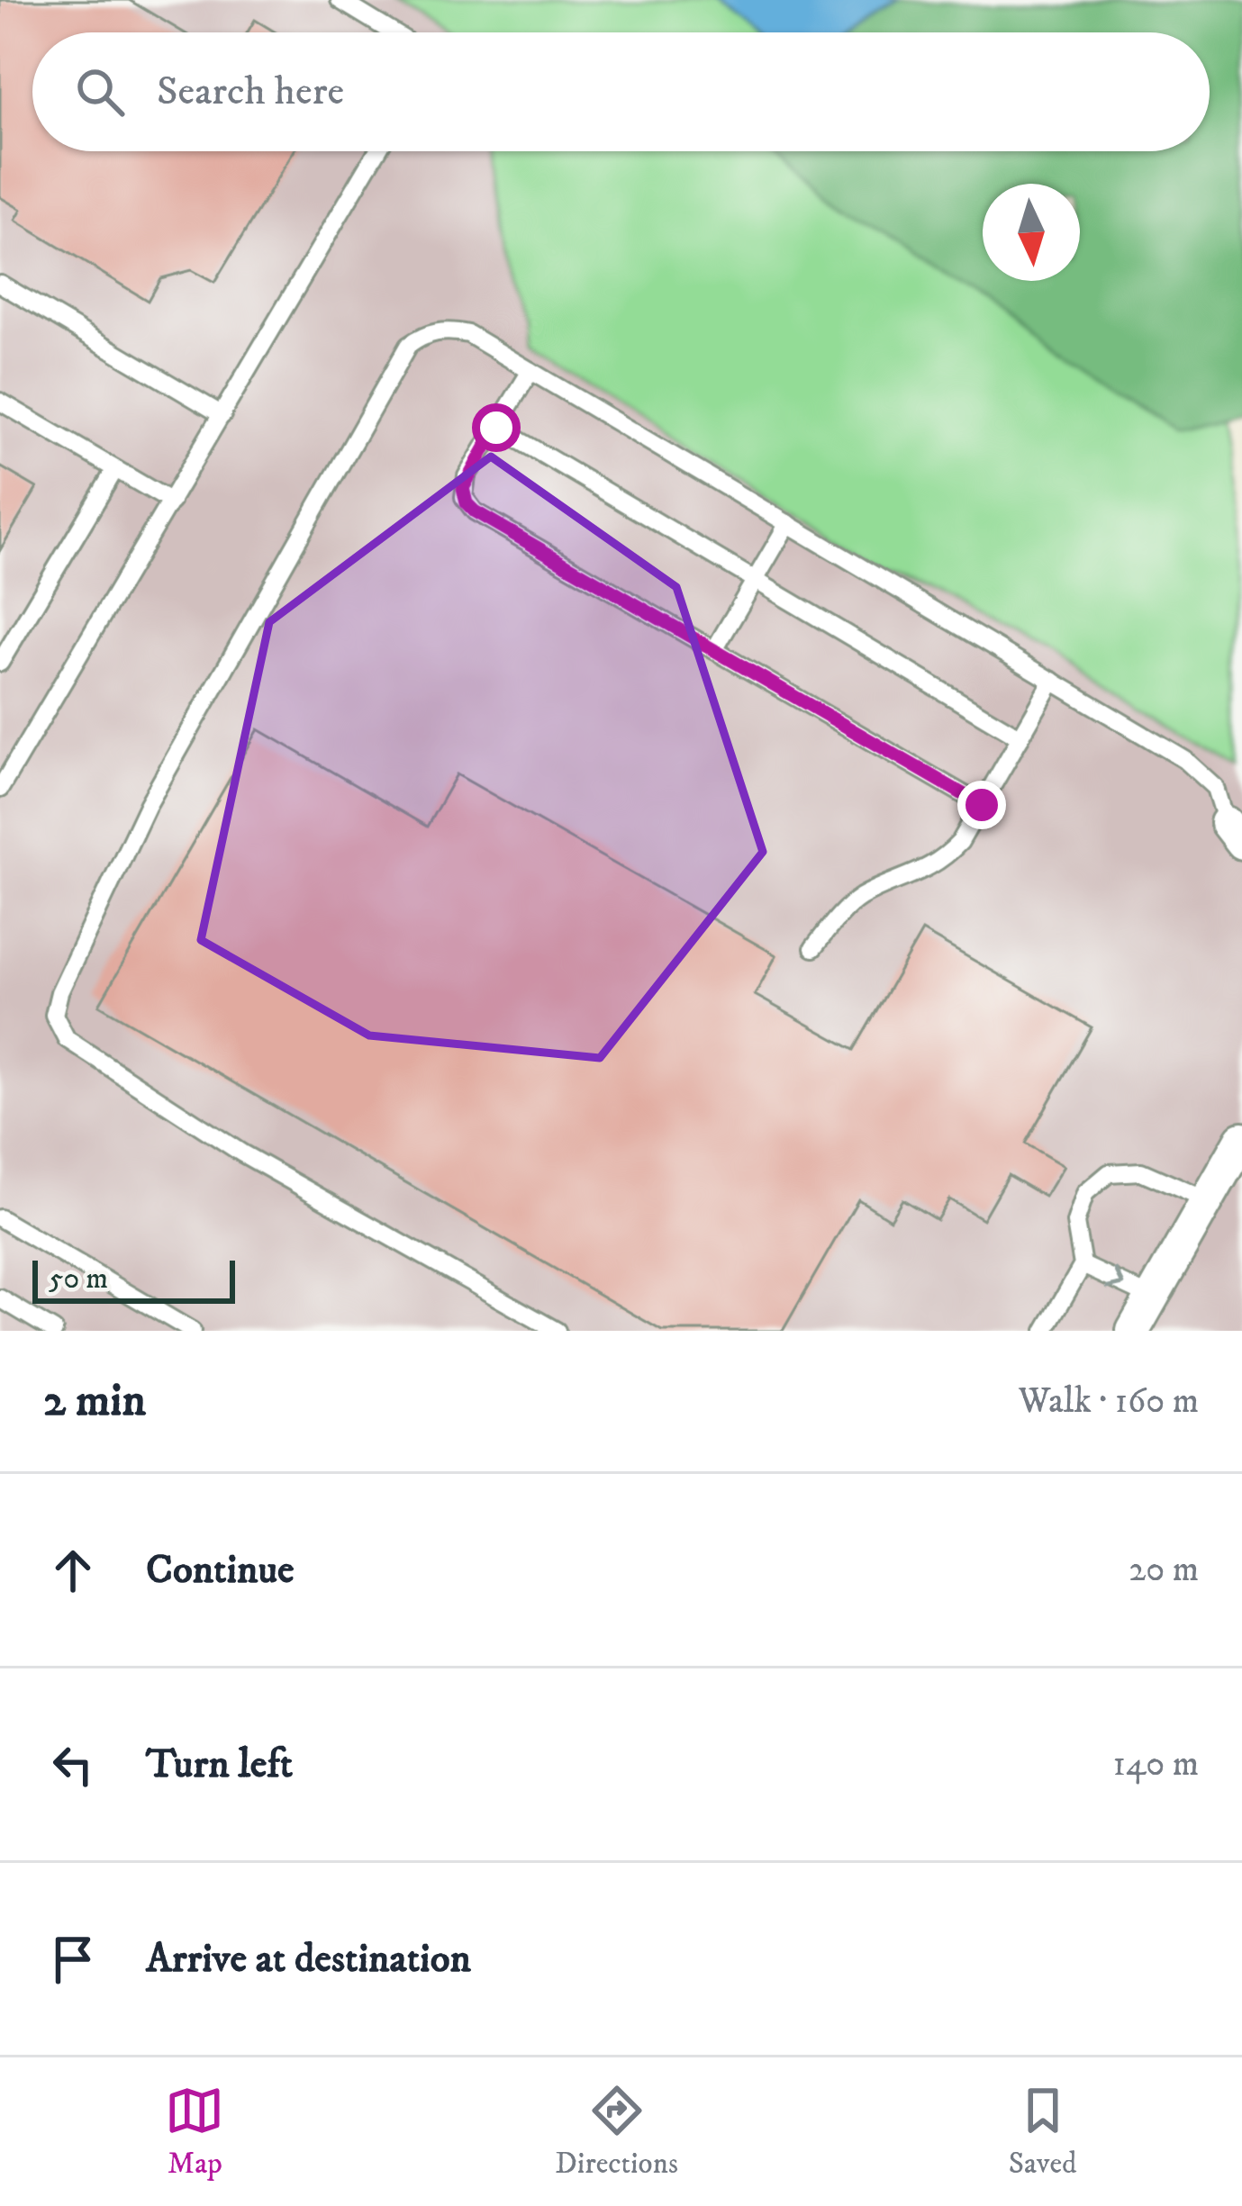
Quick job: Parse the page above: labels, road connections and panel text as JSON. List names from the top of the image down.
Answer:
{
  "scale_bar": "50 m",
  "north": "bottom",
  "page": {
    "search": "Search here",
    "scale": "50 m",
    "heading": ["2 min", "Walk · 160 m"],
    "list": [
      ["Continue", "20 m"],
      ["Turn left", "140 m"],
      "Arrive at destination"
    ],
    "nav": ["Map", "Directions", "Saved"]
  }
}
